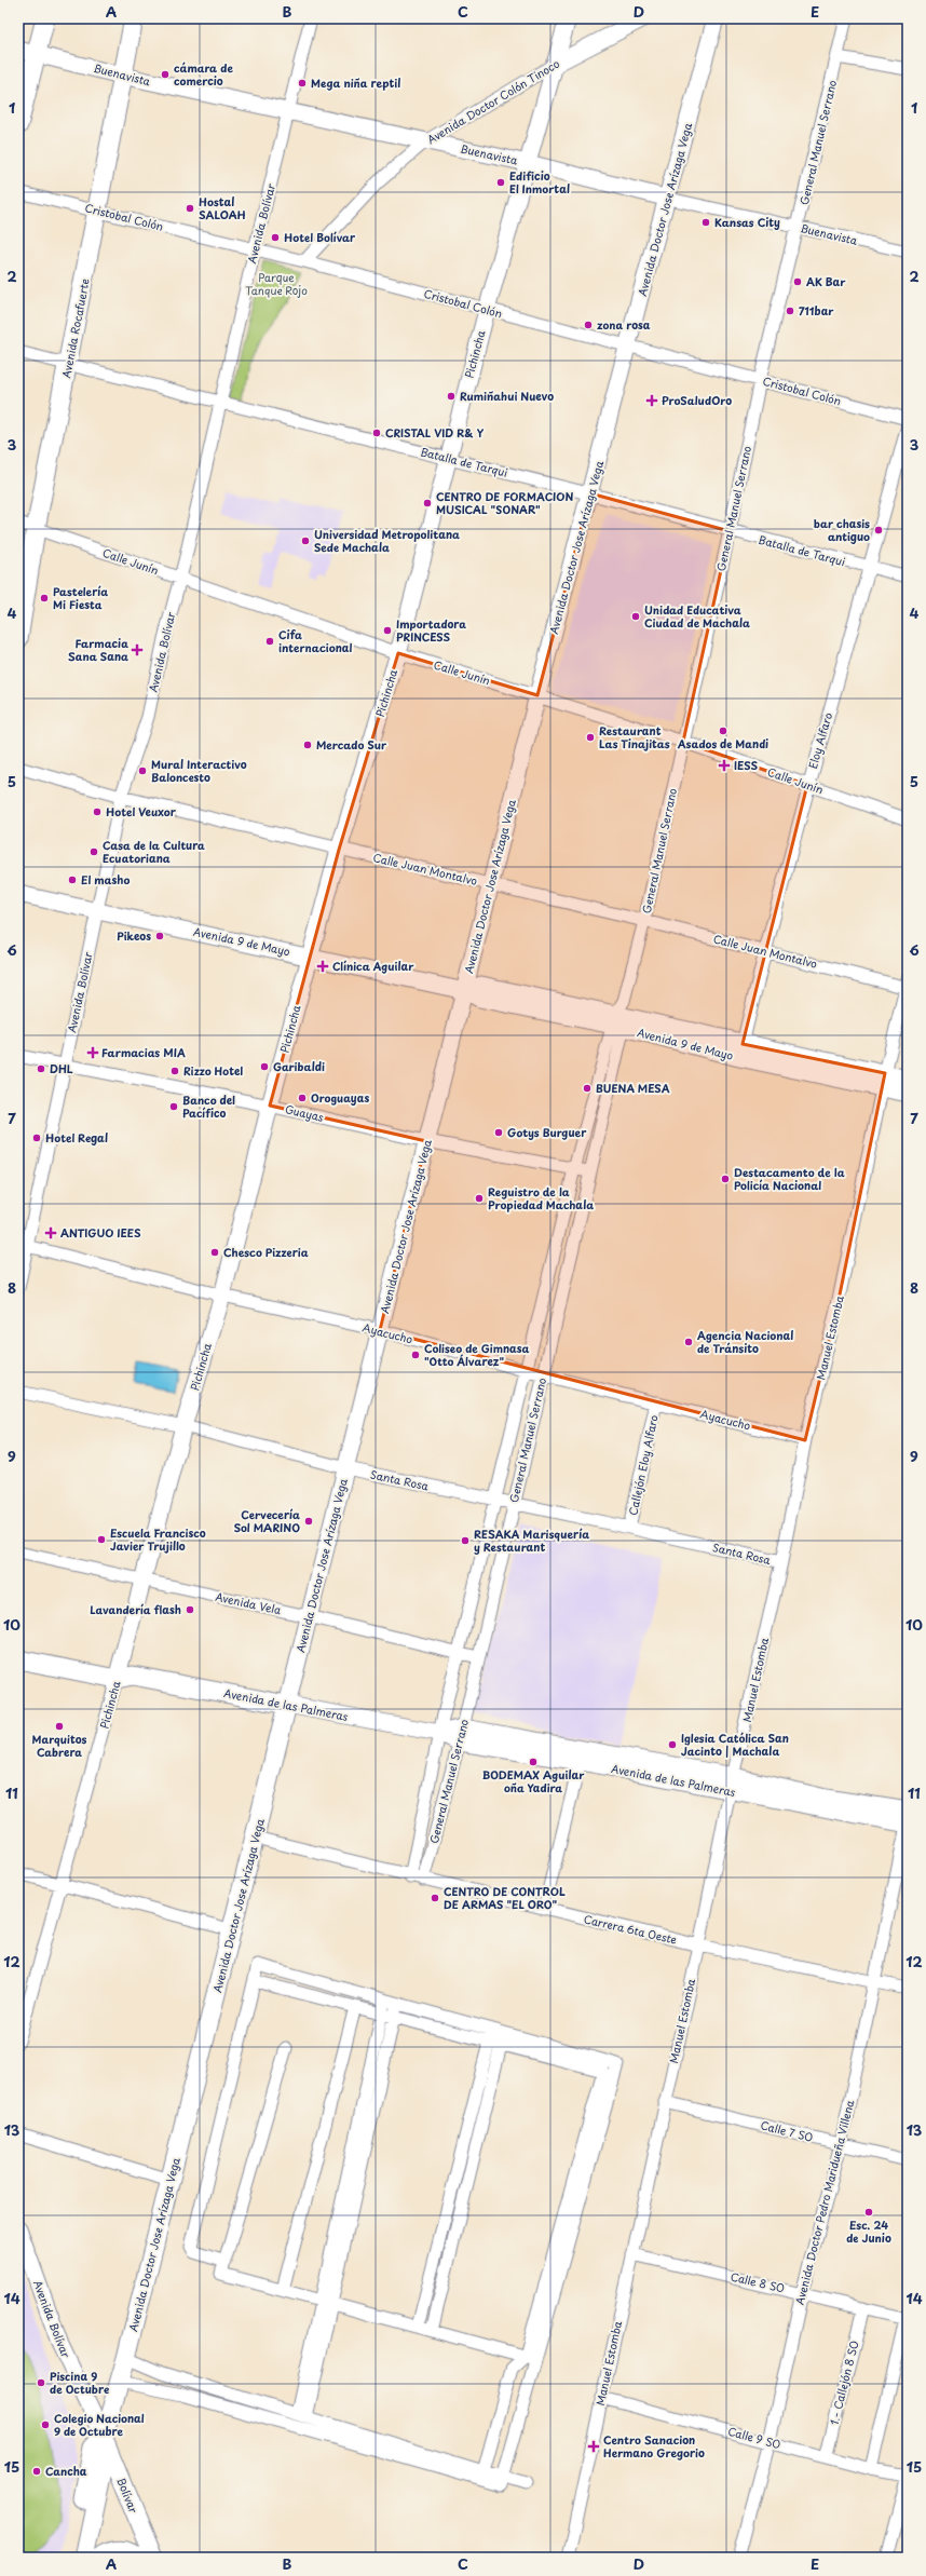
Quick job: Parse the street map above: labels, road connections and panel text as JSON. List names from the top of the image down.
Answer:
{
  "streets": {
    "main road": [
      "Buenavista",
      "Avenida Doctor Colón Tinoco",
      "Avenida Doctor Jose Arízaga Vega",
      "Avenida Bolívar",
      "Avenida Rocafuerte",
      "Pichincha",
      "Avenida 9 de Mayo",
      "Avenida de las Palmeras",
      "Bolívar"
    ],
    "street": [
      "General Manuel Serrano",
      "Cristobal Colón",
      "Batalla de Tarqui",
      "Calle Junín",
      "Eloy Alfaro",
      "Calle Juan Montalvo",
      "Guayas",
      "Ayacucho",
      "Manuel Estomba",
      "Callejón Eloy Alfaro",
      "Santa Rosa",
      "Avenida Vela",
      "Carrera 6ta Oeste",
      "Calle 7 SO",
      "Avenida Doctor Pedro Maridueña Villena",
      "Calle 8 SO",
      "1.- Callejón 8 SO",
      "Calle 9 SO"
    ]
  },
  "crossings": [
    ["Buenavista", "Avenida Doctor Colón Tinoco"],
    ["Buenavista", "General Manuel Serrano"],
    ["Buenavista", "Avenida Doctor Jose Arízaga Vega"],
    ["Buenavista", "Avenida Bolívar"],
    ["Buenavista", "Avenida Rocafuerte"],
    ["Buenavista", "Pichincha"],
    ["Avenida Doctor Colón Tinoco", "Cristobal Colón"],
    ["Avenida Doctor Colón Tinoco", "Pichincha"],
    ["General Manuel Serrano", "Cristobal Colón"],
    ["General Manuel Serrano", "Batalla de Tarqui"],
    ["General Manuel Serrano", "Calle Junín"],
    ["General Manuel Serrano", "Calle Juan Montalvo"],
    ["General Manuel Serrano", "Avenida 9 de Mayo"],
    ["General Manuel Serrano", "Guayas"],
    ["General Manuel Serrano", "Ayacucho"],
    ["General Manuel Serrano", "Santa Rosa"],
    ["General Manuel Serrano", "Avenida Vela"],
    ["General Manuel Serrano", "Avenida de las Palmeras"],
    ["General Manuel Serrano", "Carrera 6ta Oeste"],
    ["Avenida Doctor Jose Arízaga Vega", "Cristobal Colón"],
    ["Avenida Doctor Jose Arízaga Vega", "Avenida Bolívar"],
    ["Avenida Doctor Jose Arízaga Vega", "Batalla de Tarqui"],
    ["Avenida Doctor Jose Arízaga Vega", "Calle Junín"],
    ["Avenida Doctor Jose Arízaga Vega", "Calle Juan Montalvo"],
    ["Avenida Doctor Jose Arízaga Vega", "Avenida 9 de Mayo"],
    ["Avenida Doctor Jose Arízaga Vega", "Guayas"],
    ["Avenida Doctor Jose Arízaga Vega", "Ayacucho"],
    ["Avenida Doctor Jose Arízaga Vega", "Santa Rosa"],
    ["Avenida Doctor Jose Arízaga Vega", "Avenida Vela"],
    ["Avenida Doctor Jose Arízaga Vega", "Avenida de las Palmeras"],
    ["Avenida Doctor Jose Arízaga Vega", "Carrera 6ta Oeste"],
    ["Avenida Doctor Jose Arízaga Vega", "Bolívar"],
    ["Cristobal Colón", "Avenida Bolívar"],
    ["Cristobal Colón", "Avenida Rocafuerte"],
    ["Cristobal Colón", "Pichincha"],
    ["Avenida Bolívar", "Batalla de Tarqui"],
    ["Avenida Bolívar", "Calle Junín"],
    ["Avenida Bolívar", "Calle Juan Montalvo"],
    ["Avenida Bolívar", "Avenida 9 de Mayo"],
    ["Avenida Bolívar", "Guayas"],
    ["Avenida Bolívar", "Ayacucho"],
    ["Avenida Bolívar", "Bolívar"],
    ["Avenida Rocafuerte", "Batalla de Tarqui"],
    ["Avenida Rocafuerte", "Calle Junín"],
    ["Pichincha", "Batalla de Tarqui"],
    ["Pichincha", "Calle Junín"],
    ["Pichincha", "Calle Juan Montalvo"],
    ["Pichincha", "Avenida 9 de Mayo"],
    ["Pichincha", "Guayas"],
    ["Pichincha", "Ayacucho"],
    ["Pichincha", "Santa Rosa"],
    ["Pichincha", "Avenida Vela"],
    ["Pichincha", "Avenida de las Palmeras"],
    ["Batalla de Tarqui", "Eloy Alfaro"],
    ["Calle Junín", "Eloy Alfaro"],
    ["Eloy Alfaro", "Calle Juan Montalvo"],
    ["Eloy Alfaro", "Avenida 9 de Mayo"],
    ["Calle Juan Montalvo", "Manuel Estomba"],
    ["Avenida 9 de Mayo", "Manuel Estomba"],
    ["Ayacucho", "Manuel Estomba"],
    ["Ayacucho", "Callejón Eloy Alfaro"],
    ["Manuel Estomba", "Santa Rosa"],
    ["Manuel Estomba", "Avenida de las Palmeras"],
    ["Manuel Estomba", "Carrera 6ta Oeste"],
    ["Manuel Estomba", "Calle 7 SO"],
    ["Manuel Estomba", "Calle 8 SO"],
    ["Manuel Estomba", "Calle 9 SO"],
    ["Callejón Eloy Alfaro", "Santa Rosa"],
    ["Avenida de las Palmeras", "Avenida Doctor Pedro Maridueña Villena"],
    ["Carrera 6ta Oeste", "Avenida Doctor Pedro Maridueña Villena"],
    ["Calle 7 SO", "Avenida Doctor Pedro Maridueña Villena"],
    ["Avenida Doctor Pedro Maridueña Villena", "Calle 8 SO"],
    ["Avenida Doctor Pedro Maridueña Villena", "Calle 9 SO"],
    ["Calle 8 SO", "1.- Callejón 8 SO"],
    ["1.- Callejón 8 SO", "Calle 9 SO"]
  ],
  "parks": ["Parque Tanque Rojo"],
  "places": {
    "other": [
      "cámara de comercio",
      "Mega niña reptil",
      "Edificio El Inmortal",
      "Hostal SALOAH",
      "Kansas City",
      "Hotel Bolívar",
      "AK Bar",
      "711bar",
      "zona rosa",
      "Rumiñahui Nuevo",
      "CRISTAL VID R& Y",
      "CENTRO DE FORMACION MUSICAL \"SONAR\"",
      "bar chasis antiguo",
      "Universidad Metropolitana Sede Machala",
      "Pastelería Mi Fiesta",
      "Unidad Educativa Ciudad de Machala",
      "Importadora PRINCESS",
      "Cifa internacional",
      "Asados de Mandi",
      "Restaurant Las Tinajitas",
      "Mercado Sur",
      "Mural Interactivo Baloncesto",
      "Hotel Veuxor",
      "Casa de la Cultura Ecuatoriana",
      "El masho",
      "Pikeos",
      "Garibaldi",
      "DHL",
      "Rizzo Hotel",
      "BUENA MESA",
      "Oroguayas",
      "Banco del Pacífico",
      "Gotys Burguer",
      "Hotel Regal",
      "Destacamento de la Policía Nacional",
      "Reguistro de la Propiedad Machala",
      "Chesco Pizzeria",
      "Agencia Nacional de Tránsito",
      "Coliseo de Gimnasa \"Otto Álvarez\"",
      "Cervecería Sol MARINO",
      "Escuela Francisco Javier Trujillo",
      "RESAKA Marisquería y Restaurant",
      "Lavandería flash",
      "Marquitos Cabrera",
      "Iglesia Católica San Jacinto | Machala",
      "BODEMAX Aguilar oña Yadira",
      "CENTRO DE CONTROL DE ARMAS \"EL ORO\"",
      "Esc. 24 de Junio",
      "Piscina 9 de Octubre",
      "Colegio Nacional 9 de Octubre",
      "Cancha"
    ],
    "health": [
      "ProSaludOro",
      "Farmacia Sana Sana",
      "IESS",
      "Clínica Aguilar",
      "Farmacias MIA",
      "ANTIGUO IEES",
      "Centro Sanacion Hermano Gregorio"
    ]
  },
  "grid": {
    "columns": [
      "A",
      "B",
      "C",
      "D",
      "E"
    ],
    "rows": [
      "1",
      "2",
      "3",
      "4",
      "5",
      "6",
      "7",
      "8",
      "9",
      "10",
      "11",
      "12",
      "13",
      "14",
      "15"
    ]
  }
}
